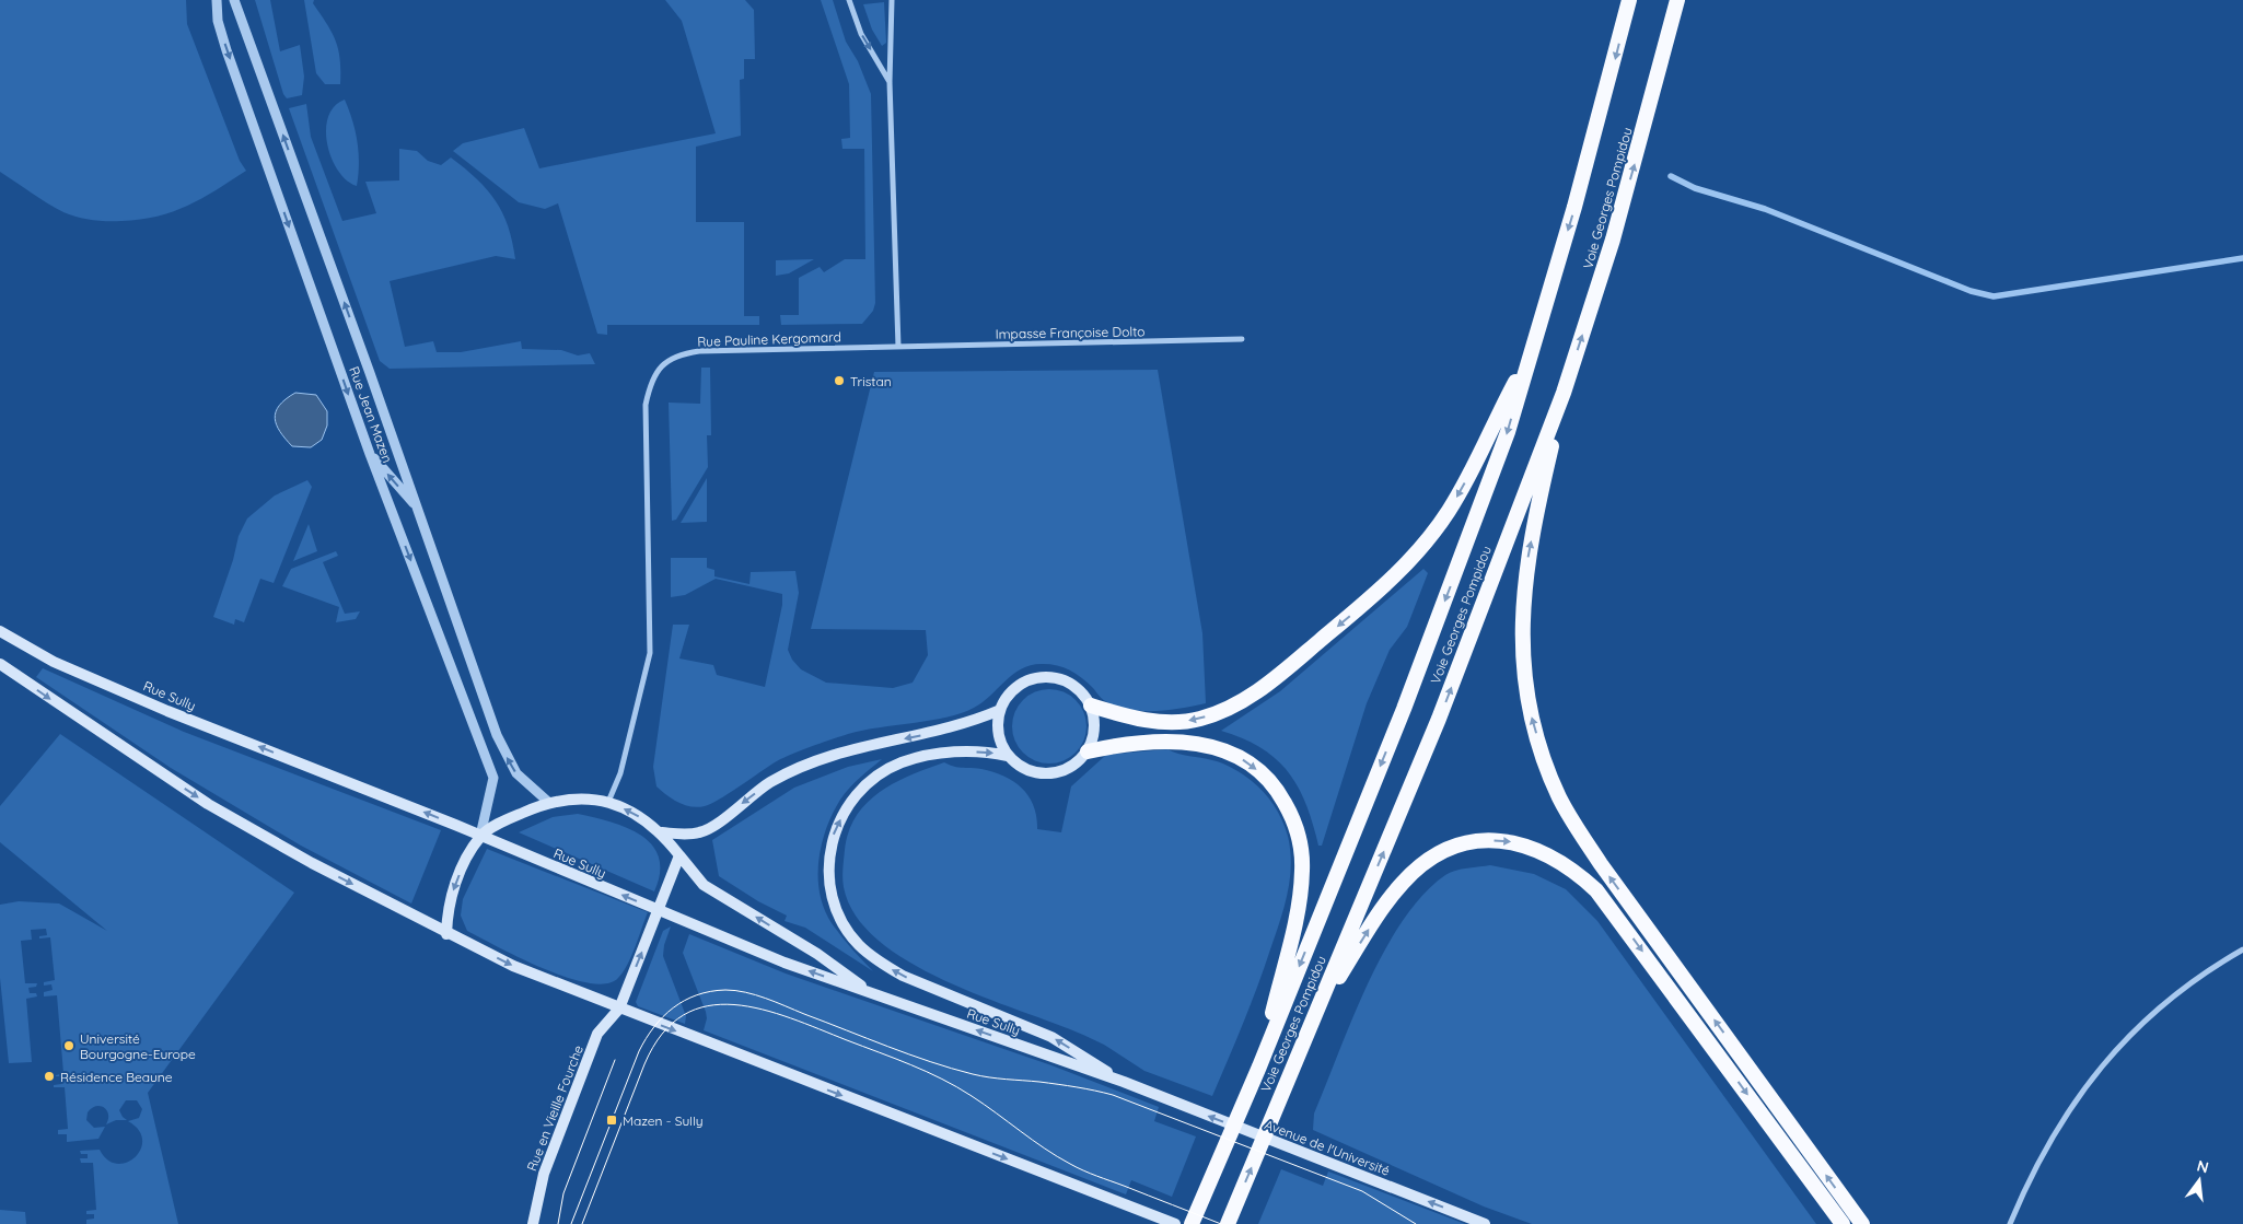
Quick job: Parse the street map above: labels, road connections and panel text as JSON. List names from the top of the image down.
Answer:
{
  "streets": {
    "highway": ["Voie Georges Pompidou"],
    "main road": ["Rue Sully", "Rue en Vieille Fourche", "Avenue de l'Université"],
    "street": ["Impasse Françoise Dolto", "Rue Pauline Kergomard", "Rue Jean Mazen"]
  },
  "crossings": [
    ["Impasse Françoise Dolto", "Rue Pauline Kergomard"],
    ["Rue Jean Mazen", "Rue Sully"],
    ["Rue Sully", "Rue en Vieille Fourche"],
    ["Rue Sully", "Avenue de l'Université"]
  ],
  "one_way": ["Avenue de l'Université"],
  "places": {
    "other": ["Tristan", "Université Bourgogne-Europe", "Résidence Beaune"],
    "transit": ["Mazen - Sully"]
  },
  "north": "top"
}
